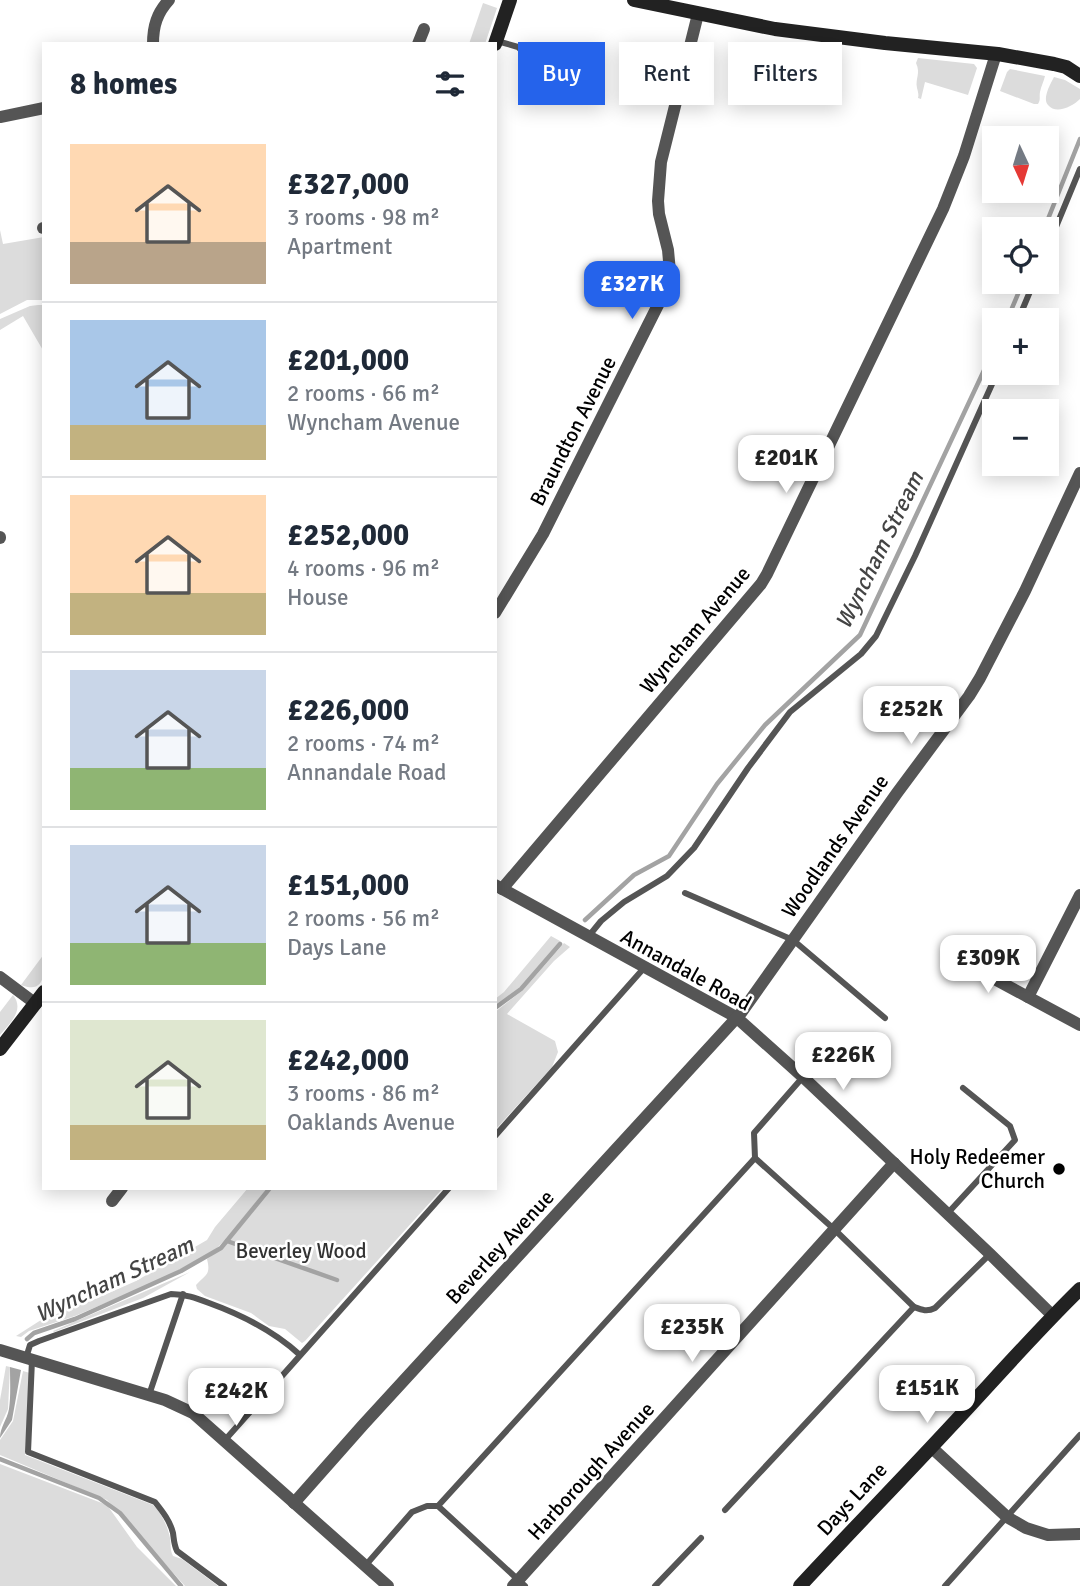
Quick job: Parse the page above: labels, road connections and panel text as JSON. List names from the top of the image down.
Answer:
{
  "streets": {
    "street": [
      "Braundton Avenue",
      "Wyncham Avenue",
      "Woodlands Avenue",
      "Annandale Road",
      "Beverley Avenue",
      "Harborough Avenue",
      "Days Lane"
    ]
  },
  "crossings": [
    ["Wyncham Avenue", "Annandale Road"],
    ["Woodlands Avenue", "Annandale Road"],
    ["Woodlands Avenue", "Beverley Avenue"],
    ["Annandale Road", "Beverley Avenue"],
    ["Annandale Road", "Harborough Avenue"],
    ["Annandale Road", "Days Lane"]
  ],
  "water": ["Wyncham Stream"],
  "parks": ["Beverley Wood"],
  "places": ["Holy Redeemer Church"],
  "north": "bottom",
  "page": {
    "chip": ["Buy", "Rent", "Filters"],
    "heading": "8 homes",
    "map_buttons": ["+", "−"],
    "list": [
      {
        "name": "£327,000",
        "note": "3 rooms · 98 m² · Apartment"
      },
      {
        "name": "£201,000",
        "note": "2 rooms · 66 m² · Wyncham Avenue"
      },
      {
        "name": "£252,000",
        "note": "4 rooms · 96 m² · House"
      },
      {
        "name": "£226,000",
        "note": "2 rooms · 74 m² · Annandale Road"
      },
      {
        "name": "£151,000",
        "note": "2 rooms · 56 m² · Days Lane"
      },
      {
        "name": "£242,000",
        "note": "3 rooms · 86 m² · Oaklands Avenue"
      }
    ],
    "price": [
      "£327K",
      "£201K",
      "£252K",
      "£309K",
      "£226K",
      "£235K",
      "£151K",
      "£242K"
    ]
  }
}
